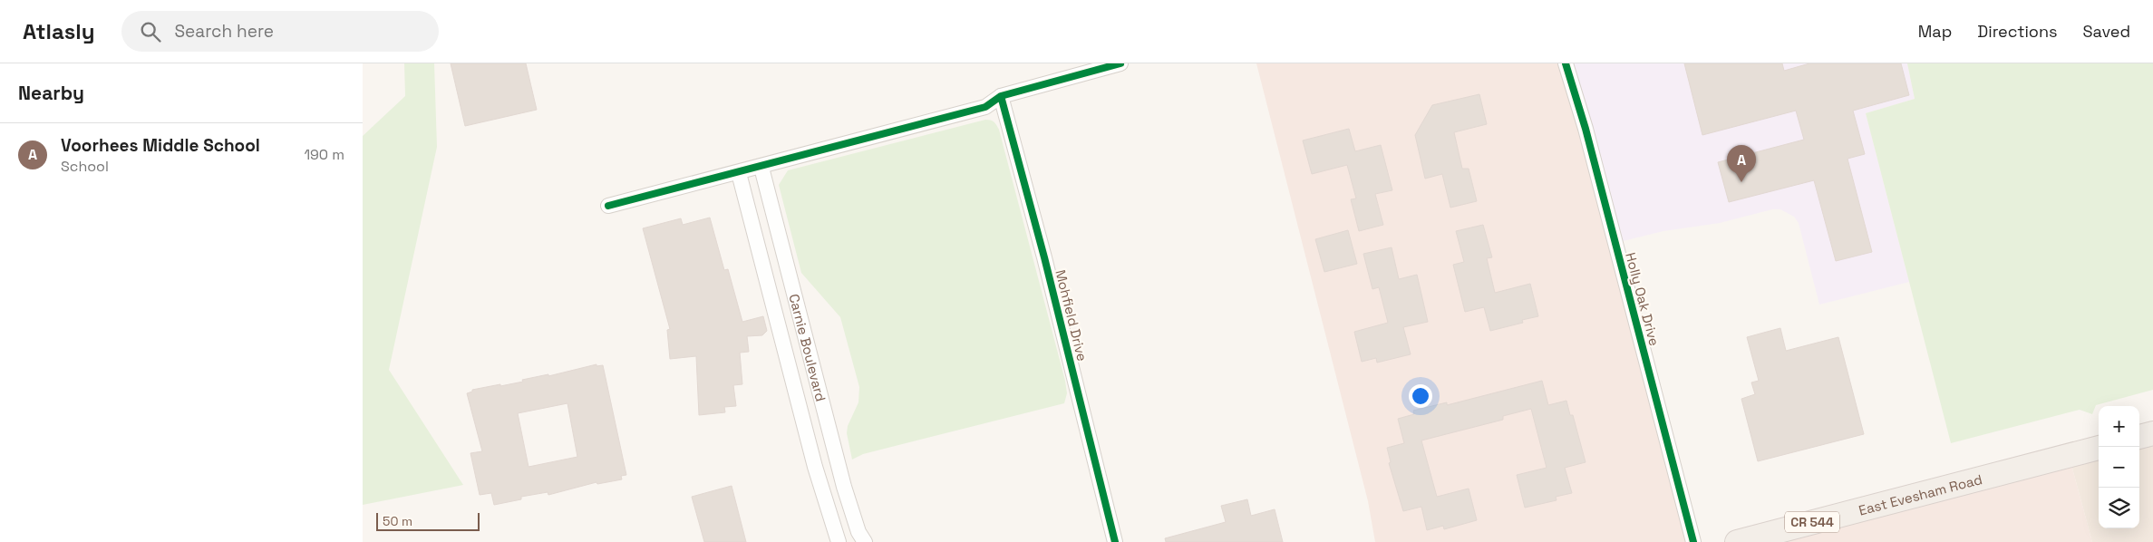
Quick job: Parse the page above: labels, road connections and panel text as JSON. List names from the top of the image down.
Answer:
{
  "streets": {
    "main road": ["East Evesham Road", "CR 544"],
    "street": ["Holly Oak Drive", "Mohfield Drive", "Carnie Boulevard"]
  },
  "scale_bar": "50 m",
  "page": {
    "header": "Atlasly",
    "search": "Search here",
    "nav": ["Map", "Directions", "Saved"],
    "heading": "Nearby",
    "list": [
      {
        "mark": "A",
        "name": "Voorhees Middle School",
        "note": "School",
        "value": "190 m"
      }
    ],
    "pins": "A",
    "map_buttons": ["+", "−"],
    "scale": "50 m"
  }
}
